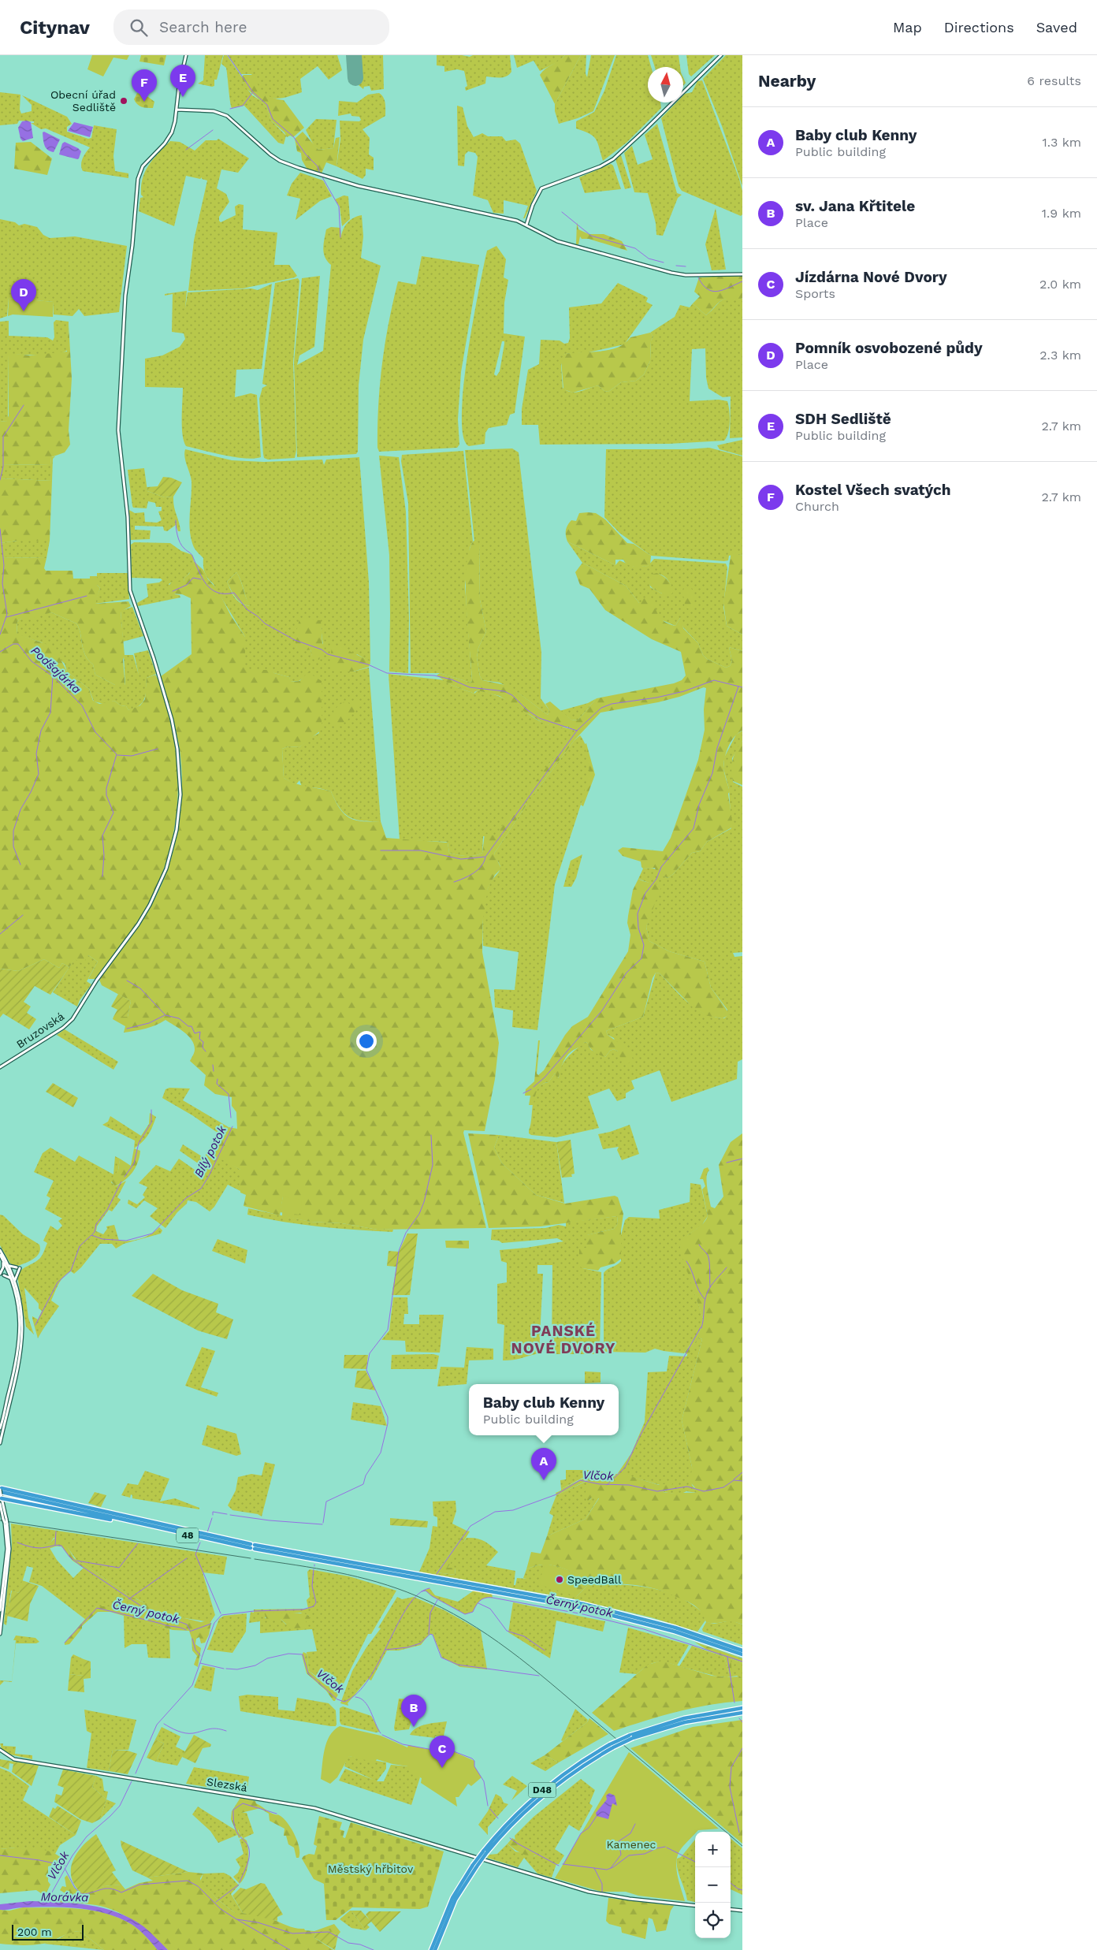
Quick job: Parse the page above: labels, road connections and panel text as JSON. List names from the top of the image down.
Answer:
{
  "streets": {
    "highway": ["48", "D48"],
    "main road": ["Bruzovská", "Slezská"]
  },
  "districts": ["PANSKÉ NOVÉ DVORY"],
  "water": [
    "Podšajárka",
    "Bílý potok",
    "Vlčok",
    "Černý potok",
    "Morávka"
  ],
  "parks": ["Kamenec", "Městský hřbitov"],
  "places": ["Obecní úřad Sedliště", "SpeedBall"],
  "scale_bar": "200 m",
  "north": "top",
  "page": {
    "header": "Citynav",
    "search": "Search here",
    "nav": ["Map", "Directions", "Saved"],
    "heading": ["Nearby", "6 results"],
    "pins": [
      "E",
      "F",
      "D",
      "A",
      "B",
      "C"
    ],
    "list": [
      {
        "mark": "A",
        "name": "Baby club Kenny",
        "note": "Public building",
        "value": "1.3 km"
      },
      {
        "mark": "B",
        "name": "sv. Jana Křtitele",
        "note": "Place",
        "value": "1.9 km"
      },
      {
        "mark": "C",
        "name": "Jízdárna Nové Dvory",
        "note": "Sports",
        "value": "2.0 km"
      },
      {
        "mark": "D",
        "name": "Pomník osvobozené půdy",
        "note": "Place",
        "value": "2.3 km"
      },
      {
        "mark": "E",
        "name": "SDH Sedliště",
        "note": "Public building",
        "value": "2.7 km"
      },
      {
        "mark": "F",
        "name": "Kostel Všech svatých",
        "note": "Church",
        "value": "2.7 km"
      }
    ],
    "popup": ["Baby club Kenny", "Public building"],
    "map_buttons": ["+", "−"],
    "scale": "200 m"
  }
}
